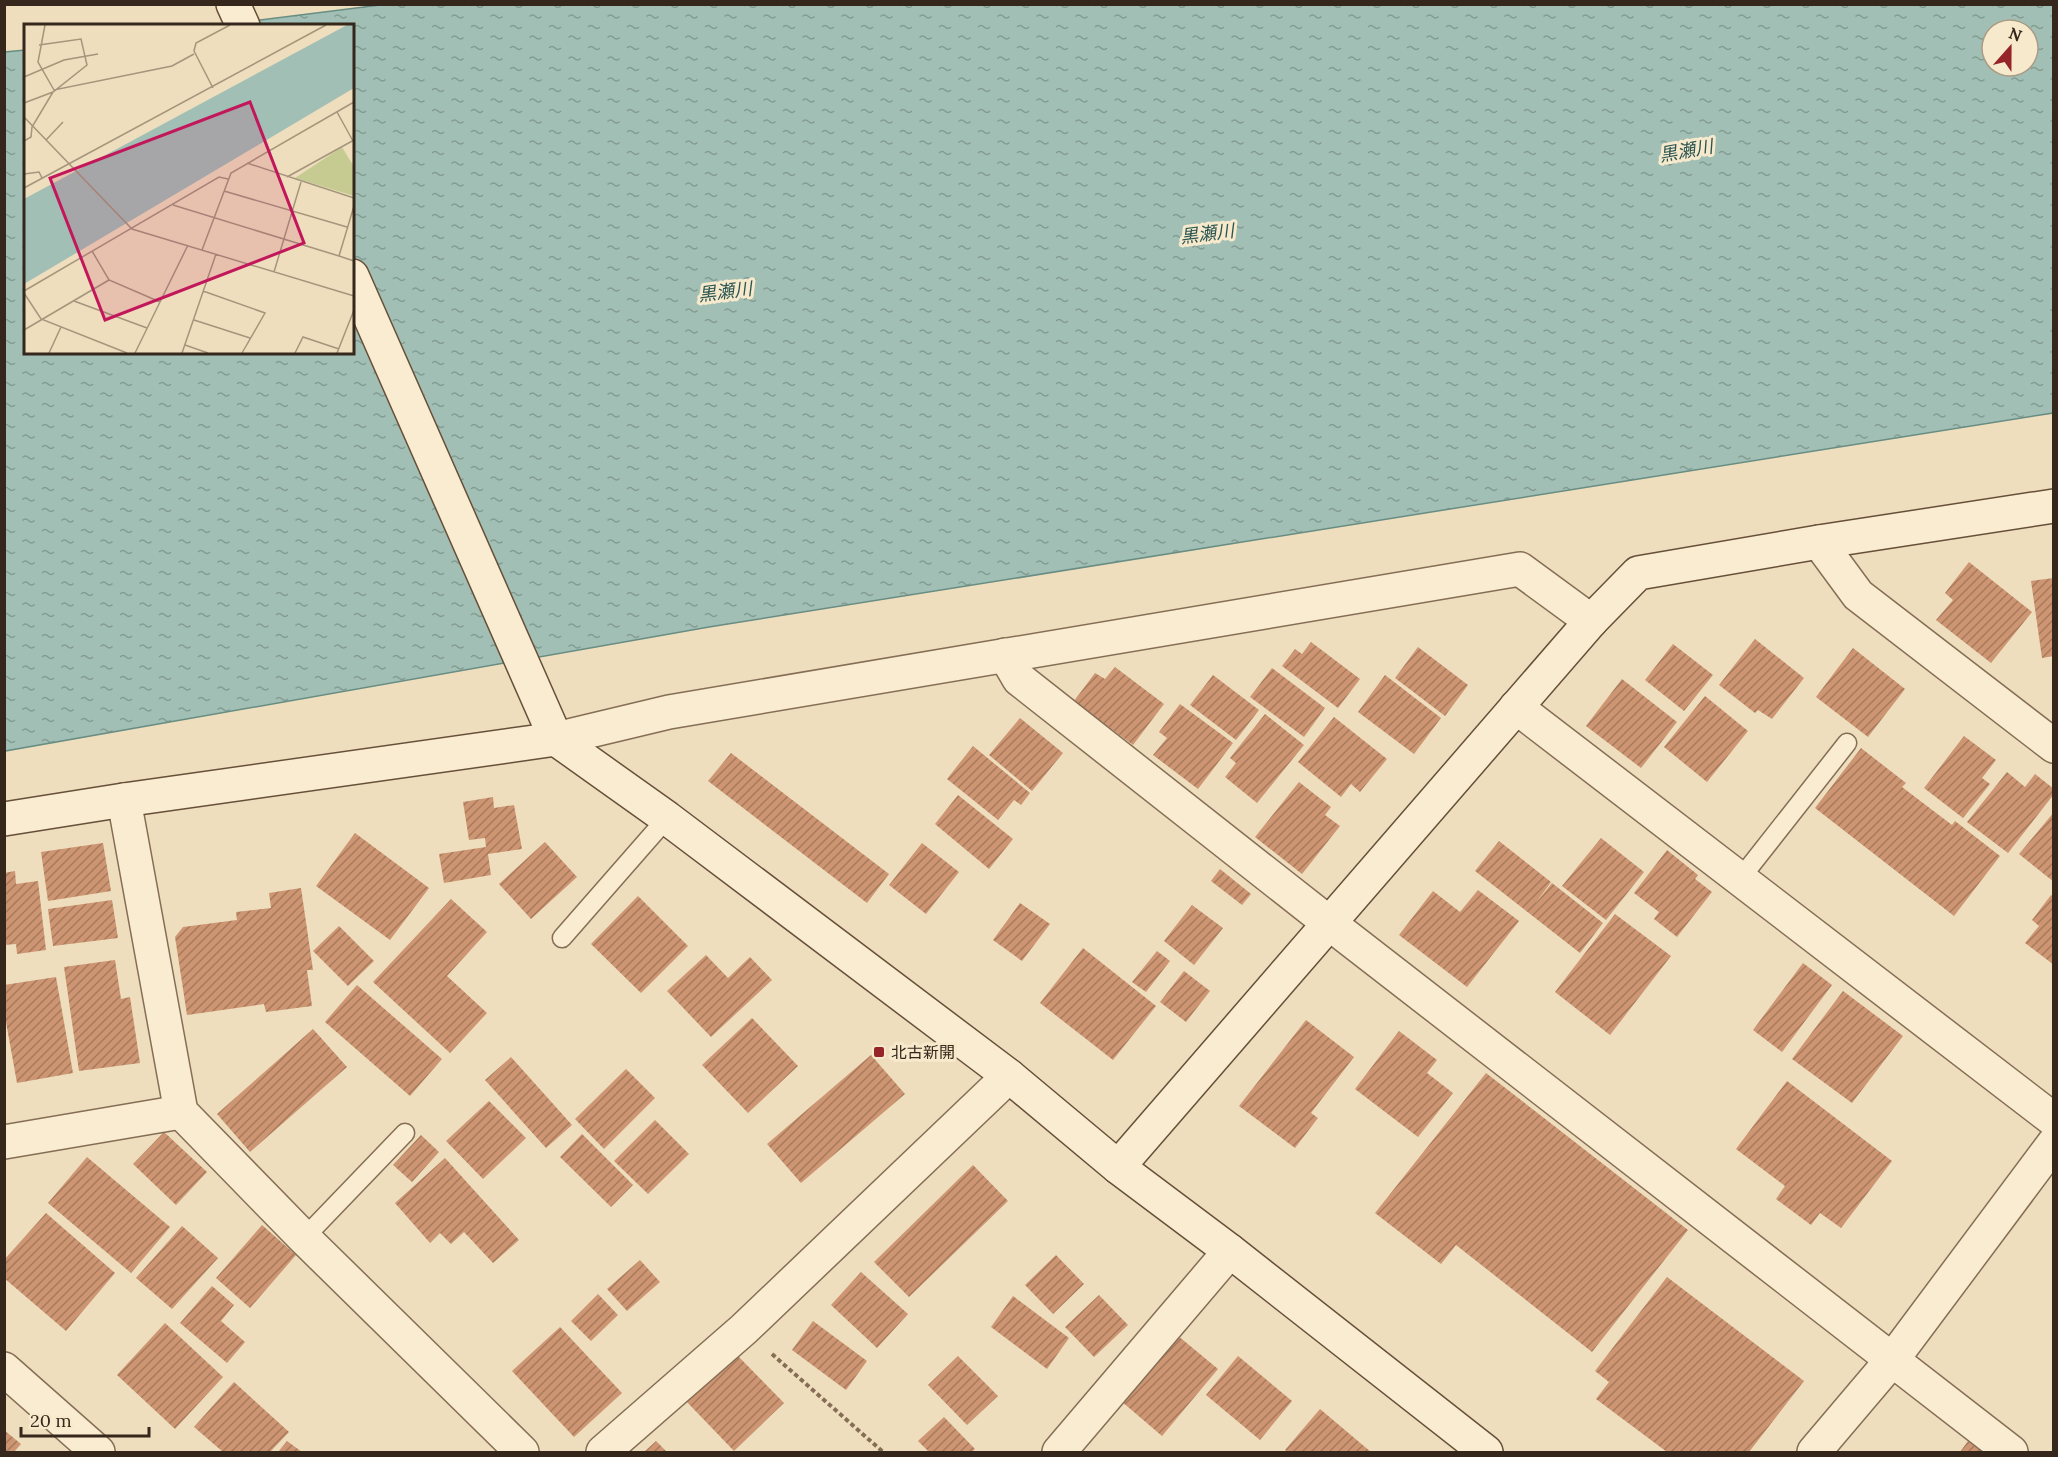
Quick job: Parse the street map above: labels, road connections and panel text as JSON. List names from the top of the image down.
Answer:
{
  "water": ["黒瀬川"],
  "places": {
    "transit": ["北古新開"]
  },
  "scale_bar": "20 m",
  "north": "top"
}
